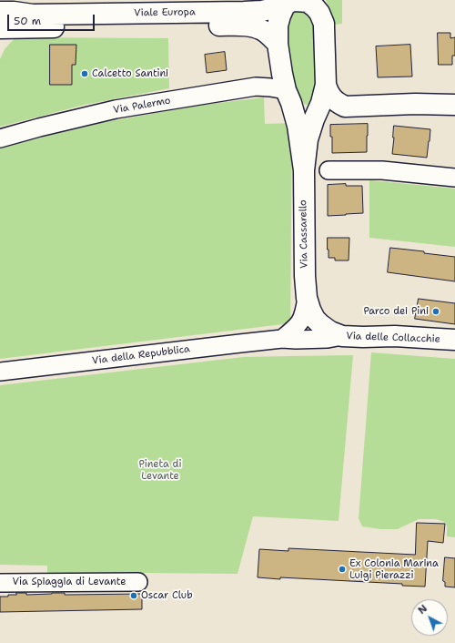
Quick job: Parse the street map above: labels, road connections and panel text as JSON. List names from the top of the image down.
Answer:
{
  "streets": {
    "main road": ["Viale Europa", "Via Cassarello", "Via delle Collacchie"],
    "street": ["Via Palermo", "Via della Repubblica", "Via Spiaggia di Levante"]
  },
  "crossings": [
    ["Viale Europa", "Via Cassarello"],
    ["Via Palermo", "Via Cassarello"],
    ["Via Cassarello", "Via delle Collacchie"],
    ["Via delle Collacchie", "Via della Repubblica"]
  ],
  "parks": ["Pineta di Levante"],
  "places": [
    "Calcetto Santini",
    "Parco dei Pini",
    "Ex Colonia Marina Luigi Pierazzi",
    "Oscar Club"
  ],
  "scale_bar": "50 m",
  "north": "top left"
}
